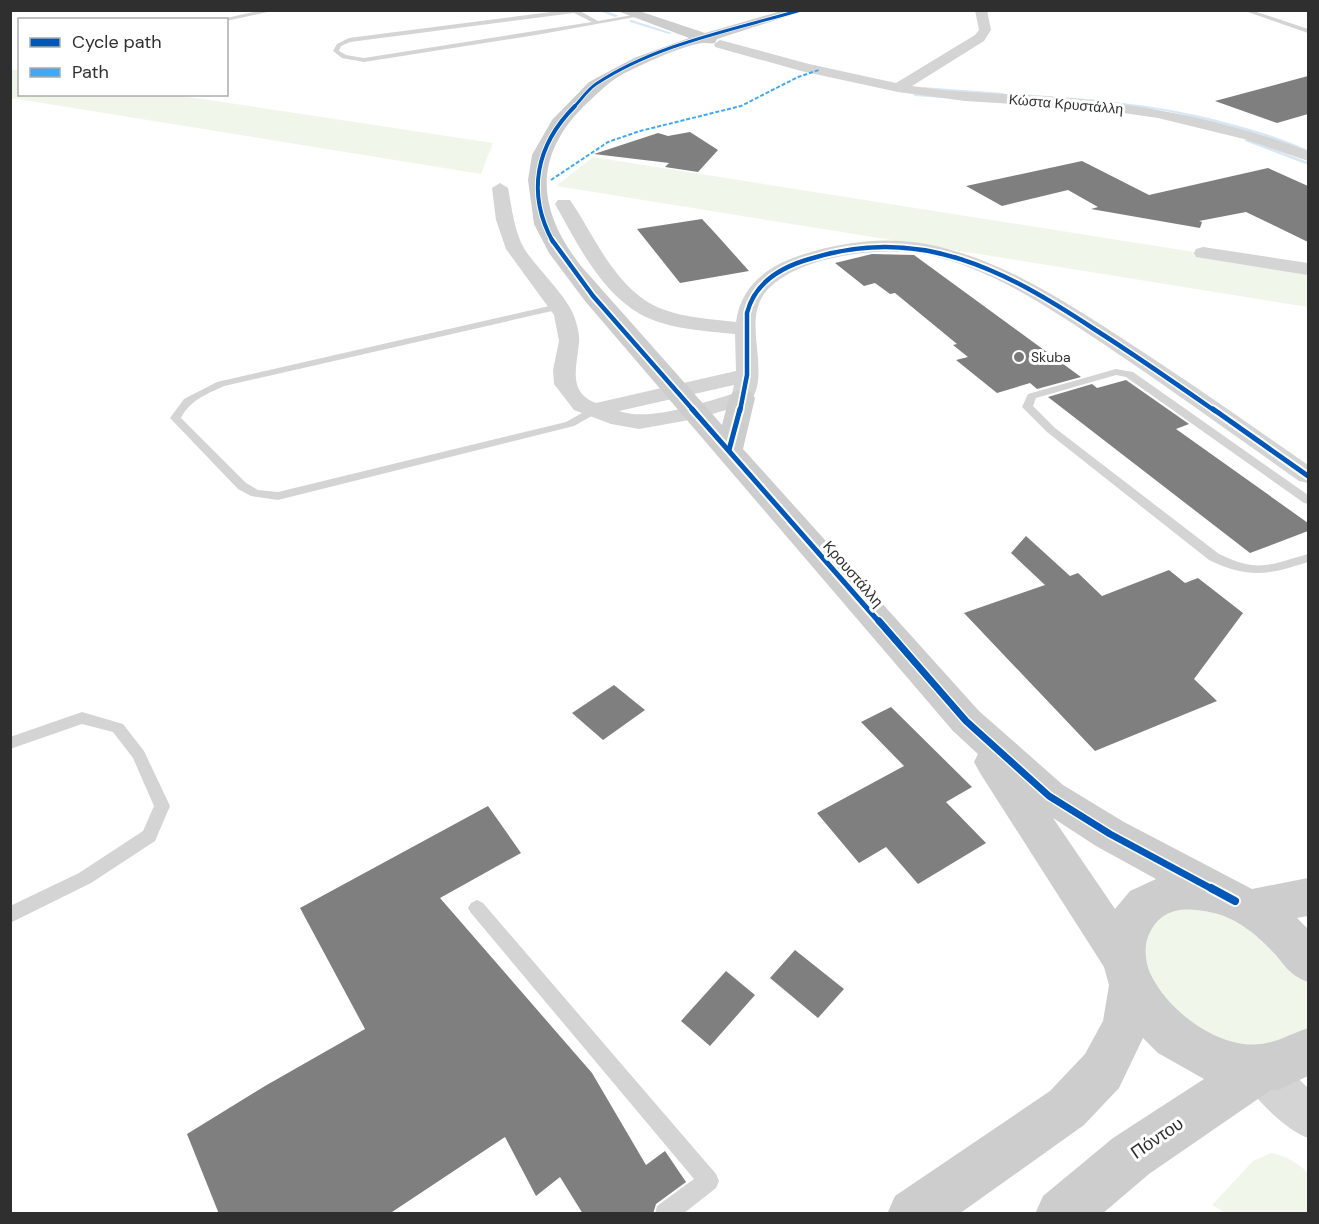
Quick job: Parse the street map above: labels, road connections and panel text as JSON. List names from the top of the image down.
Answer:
{
  "streets": {
    "street": ["Κώστα Κρυστάλλη", "Κρουστάλλη", "Πόντου"]
  },
  "crossings": [
    ["Κώστα Κρυστάλλη", "Κρουστάλλη"],
    ["Κρουστάλλη", "Πόντου"]
  ],
  "places": ["Skuba"],
  "legend": ["Cycle path", "Path"]
}
